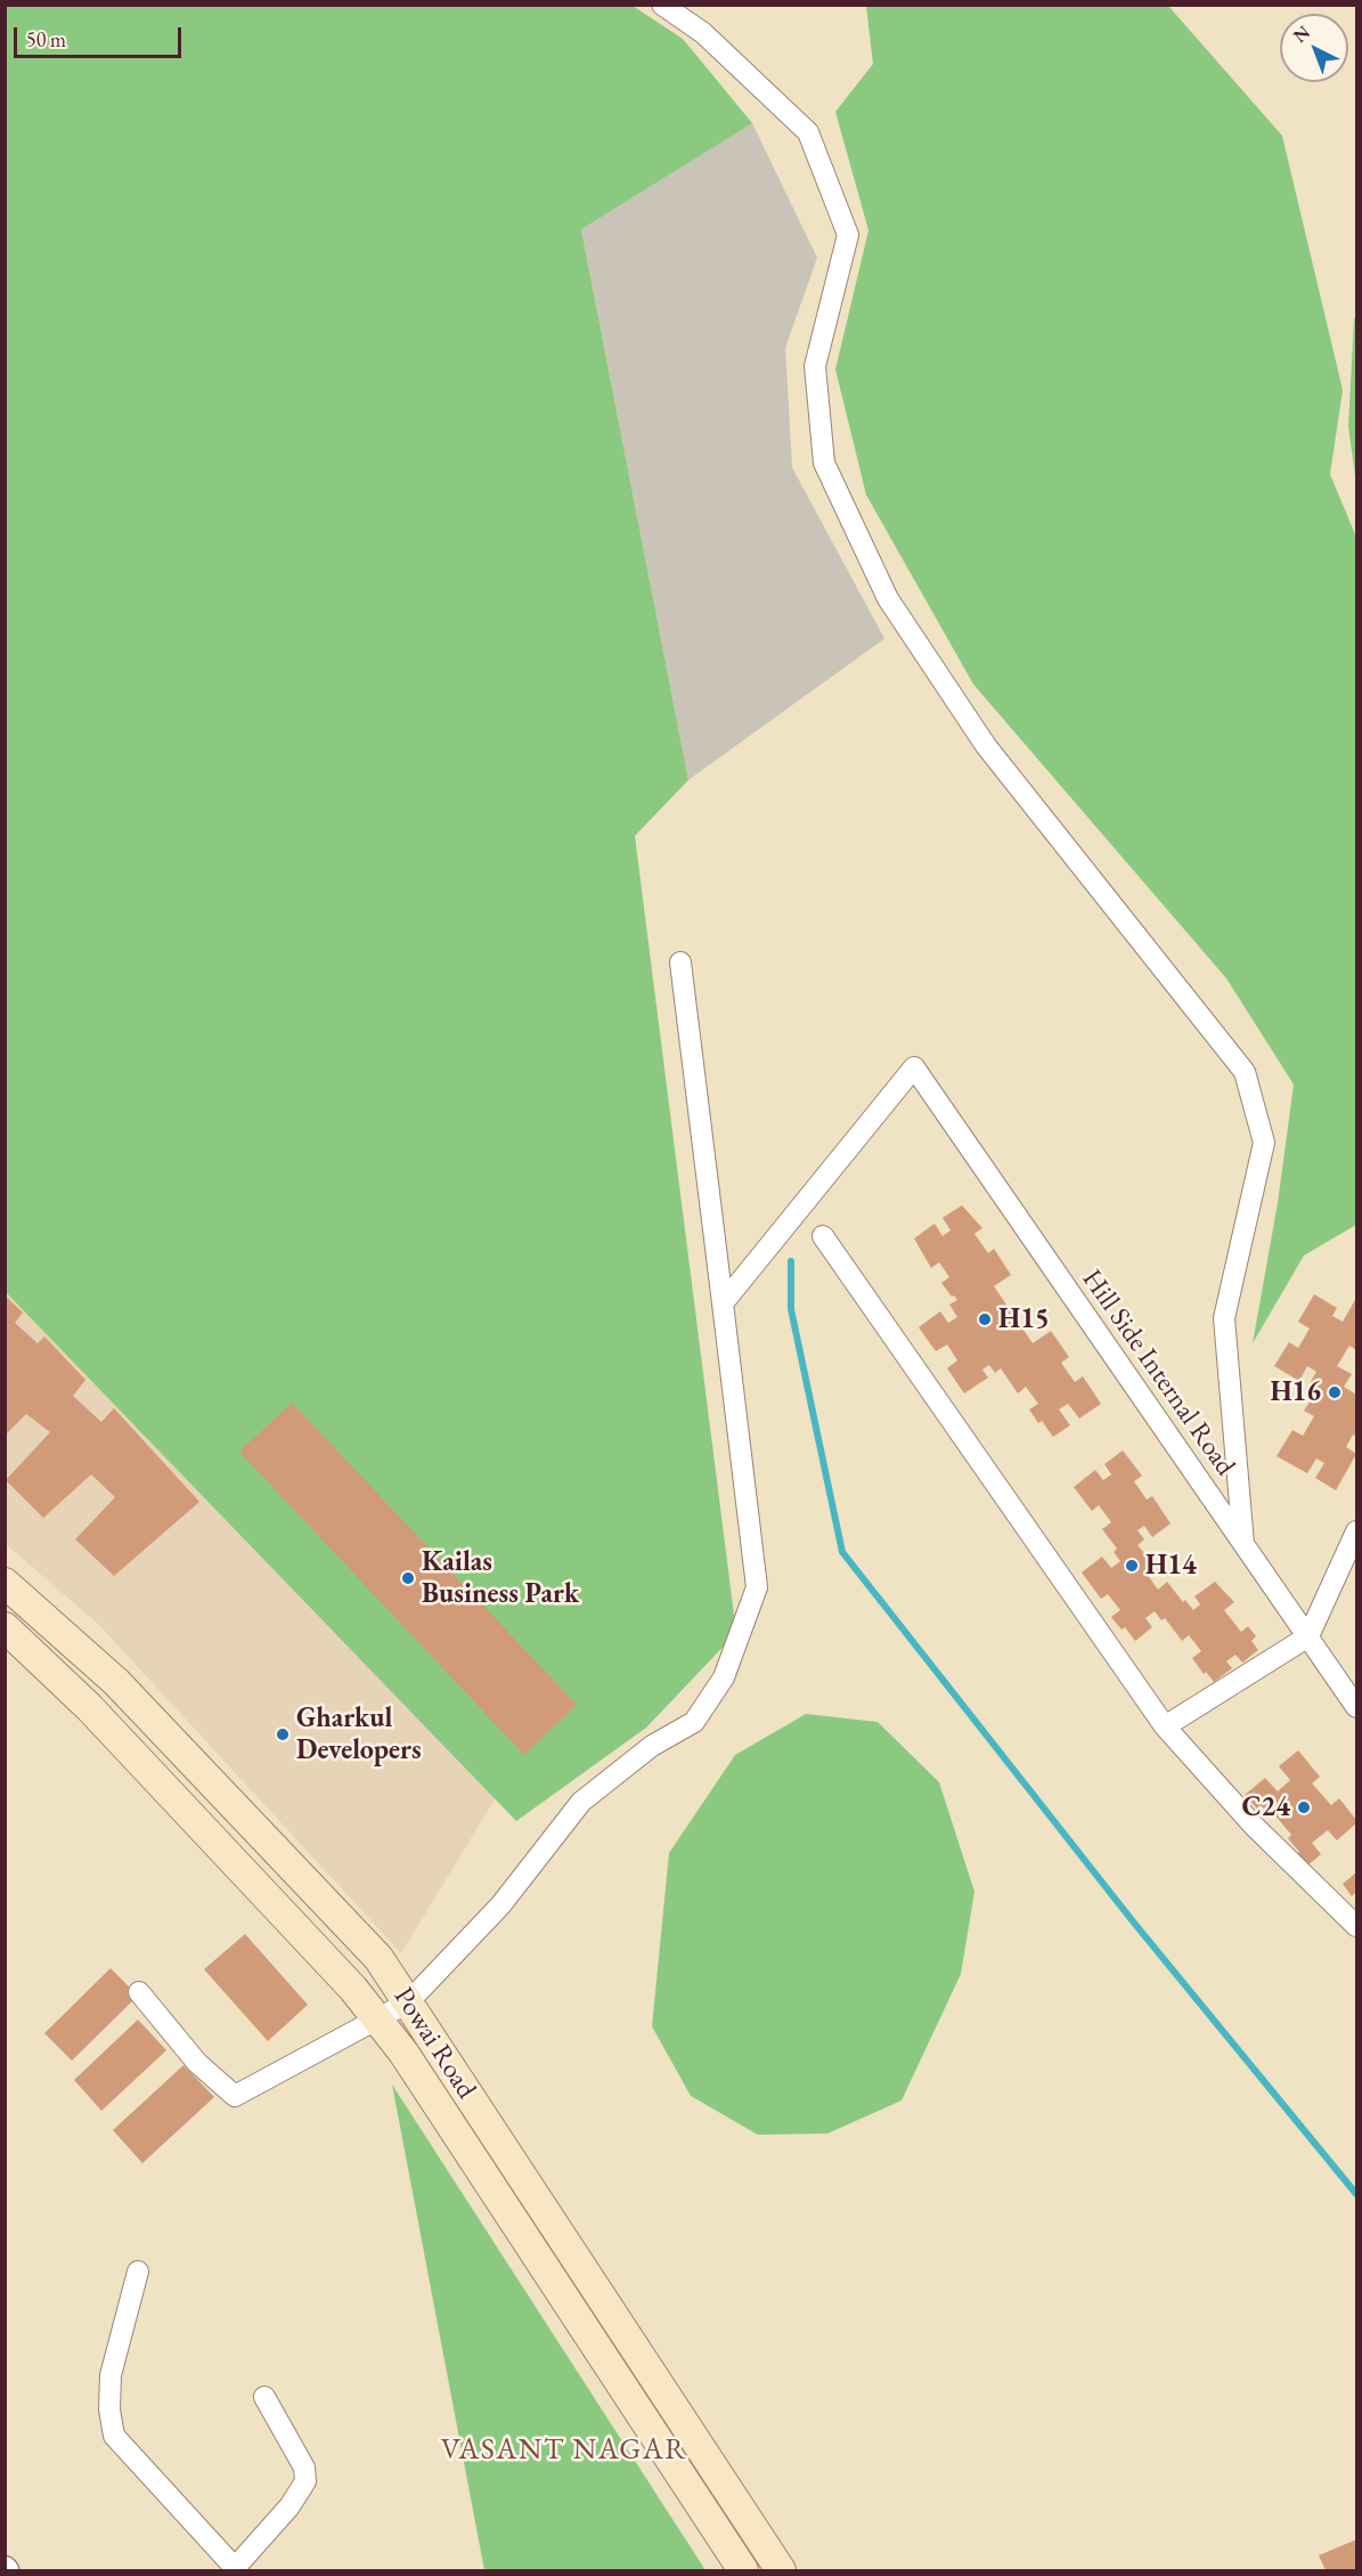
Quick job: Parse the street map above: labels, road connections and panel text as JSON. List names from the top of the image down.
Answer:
{
  "streets": {
    "main road": ["Powai Road"],
    "street": ["Hill Side Internal Road"]
  },
  "districts": ["VASANT NAGAR"],
  "places": [
    "H15",
    "H16",
    "H14",
    "Kailas Business Park",
    "Gharkul Developers",
    "C24"
  ],
  "scale_bar": "50 m",
  "north": "top left"
}
